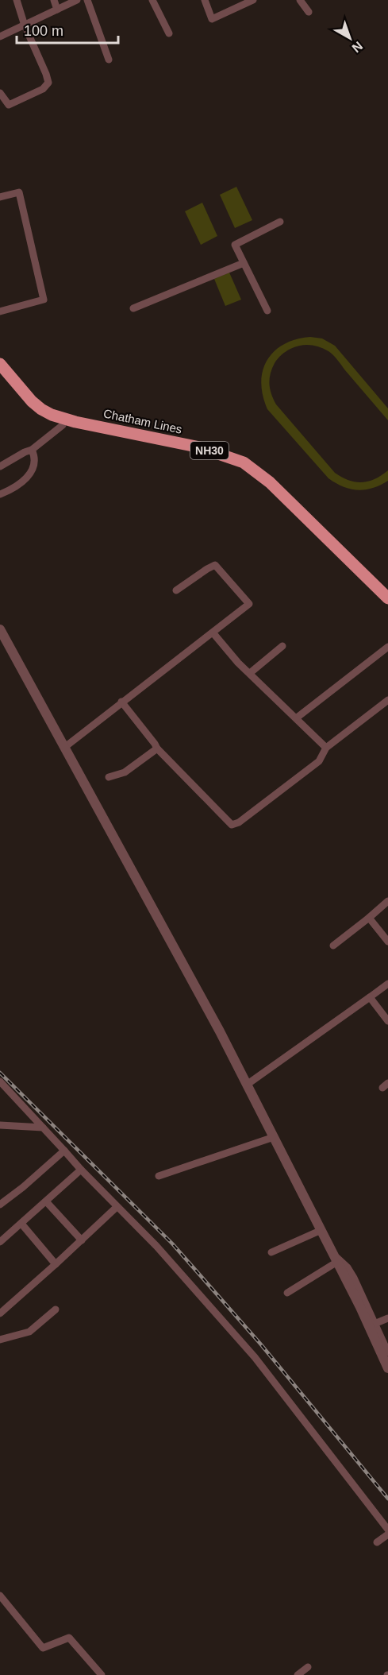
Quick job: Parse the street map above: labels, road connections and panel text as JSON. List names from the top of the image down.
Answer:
{
  "streets": {
    "highway": ["Chatham Lines", "NH30"]
  },
  "scale_bar": "100 m",
  "north": "bottom right"
}
